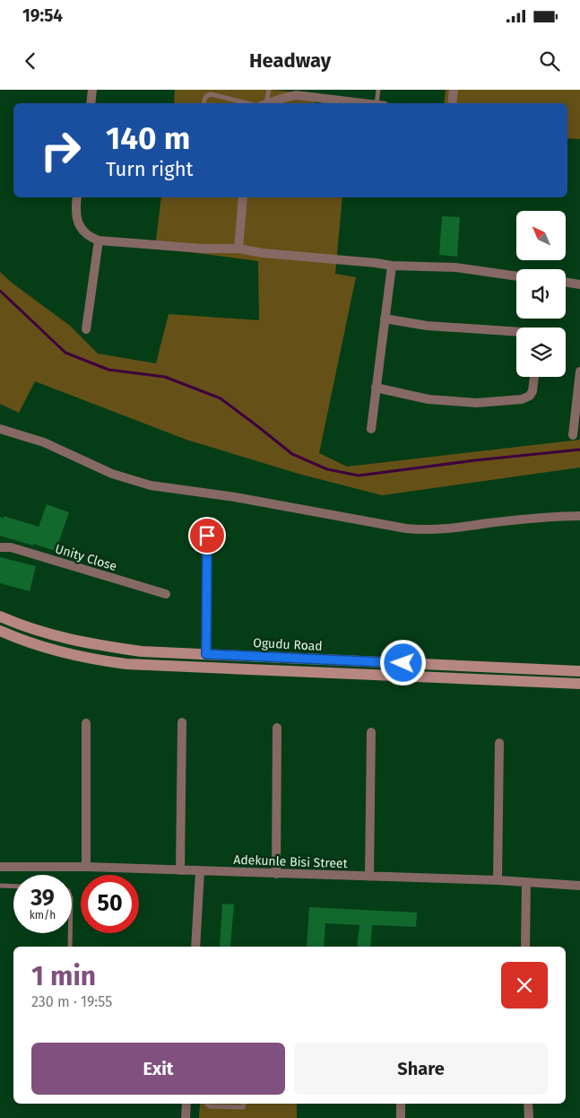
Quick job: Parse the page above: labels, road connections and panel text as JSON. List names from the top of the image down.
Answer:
{
  "streets": {
    "main road": ["Ogudu Road"],
    "street": ["Unity Close", "Adekunle Bisi Street"]
  },
  "north": "top left",
  "page": {
    "status": "19:54",
    "header": "Headway",
    "turn": ["140 m", "Turn right"],
    "speed": "39 km/h",
    "limit": "50",
    "heading": ["1 min", "230 m · 19:55"],
    "buttons": ["Exit", "Share"]
  }
}
